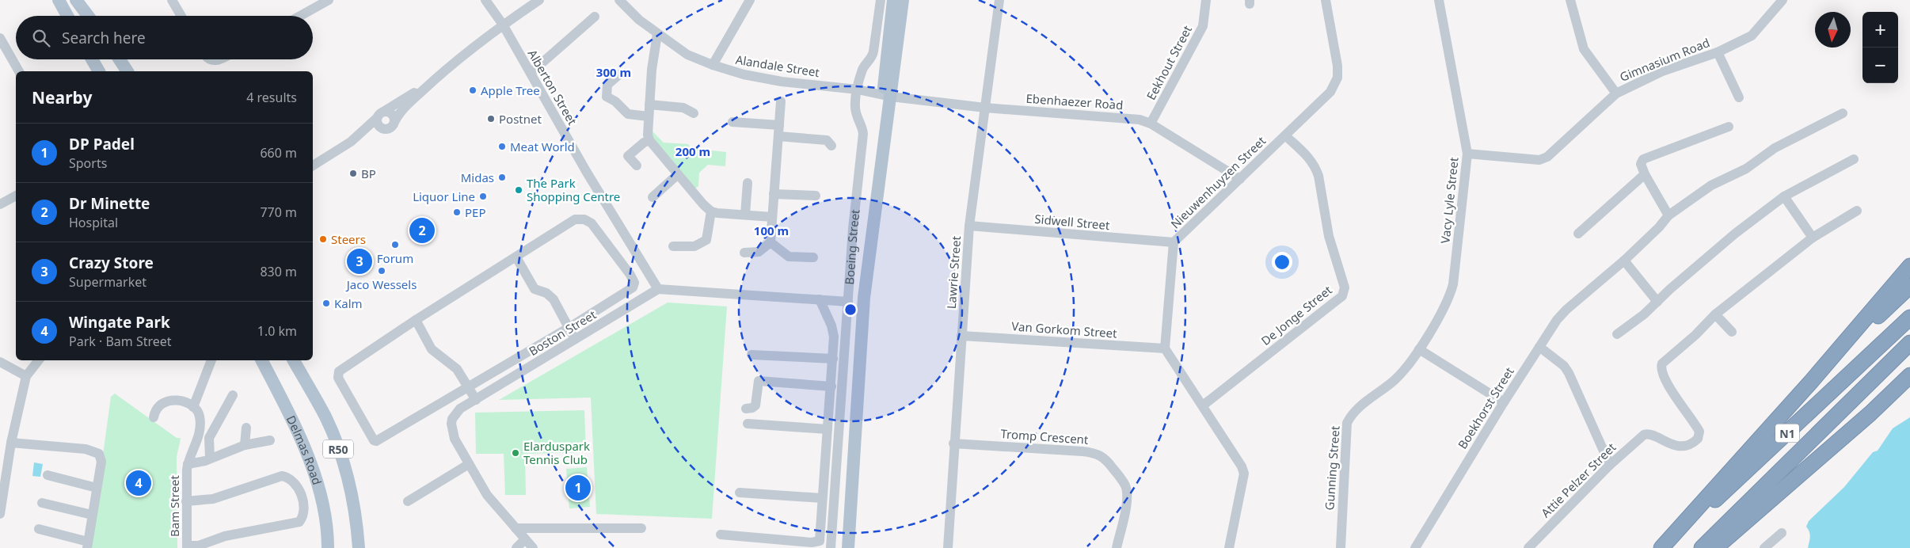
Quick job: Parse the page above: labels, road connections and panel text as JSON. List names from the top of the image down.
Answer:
{
  "streets": {
    "highway": ["N1"],
    "main road": ["Boeing Street", "R50", "Delmas Road"],
    "street": [
      "Gimnasium Road",
      "Eekhout Street",
      "Alandale Street",
      "Alberton Street",
      "Ebenhaezer Road",
      "Nieuwenhuyzen Street",
      "Vacy Lyle Street",
      "Sidwell Street",
      "Lawrie Street",
      "De Jonge Street",
      "Van Gorkom Street",
      "Boston Street",
      "Boekhorst Street",
      "Tromp Crescent",
      "Gunning Street",
      "Attie Pelzer Street",
      "Bam Street"
    ]
  },
  "crossings": [
    ["Gimnasium Road", "Vacy Lyle Street"],
    ["Eekhout Street", "Ebenhaezer Road"],
    ["Alandale Street", "Ebenhaezer Road"],
    ["Alandale Street", "Boeing Street"],
    ["Alberton Street", "Boston Street"],
    ["Ebenhaezer Road", "Nieuwenhuyzen Street"],
    ["Ebenhaezer Road", "Boeing Street"],
    ["Ebenhaezer Road", "Lawrie Street"],
    ["Nieuwenhuyzen Street", "Sidwell Street"],
    ["Nieuwenhuyzen Street", "De Jonge Street"],
    ["Nieuwenhuyzen Street", "Van Gorkom Street"],
    ["Vacy Lyle Street", "Gunning Street"],
    ["Sidwell Street", "Lawrie Street"],
    ["Lawrie Street", "Van Gorkom Street"],
    ["Lawrie Street", "Tromp Crescent"]
  ],
  "places": [
    "Apple Tree",
    "Postnet",
    "Meat World",
    "BP",
    "Midas",
    "The Park Shopping Centre",
    "Liquor Line",
    "PEP",
    "Steers",
    "Forum",
    "Jaco Wessels",
    "Kalm",
    "Elarduspark Tennis Club"
  ],
  "north": "bottom",
  "page": {
    "map_buttons": ["+", "−"],
    "search": "Search here",
    "heading": ["Nearby", "4 results"],
    "list": [
      {
        "mark": "1",
        "name": "DP Padel",
        "note": "Sports",
        "value": "660 m"
      },
      {
        "mark": "2",
        "name": "Dr Minette",
        "note": "Hospital",
        "value": "770 m"
      },
      {
        "mark": "3",
        "name": "Crazy Store",
        "note": "Supermarket",
        "value": "830 m"
      },
      {
        "mark": "4",
        "name": "Wingate Park",
        "note": "Park · Bam Street",
        "value": "1.0 km"
      }
    ],
    "pins": [
      "2",
      "3",
      "4",
      "1"
    ]
  },
  "rings": ["300 m", "200 m", "100 m"]
}
